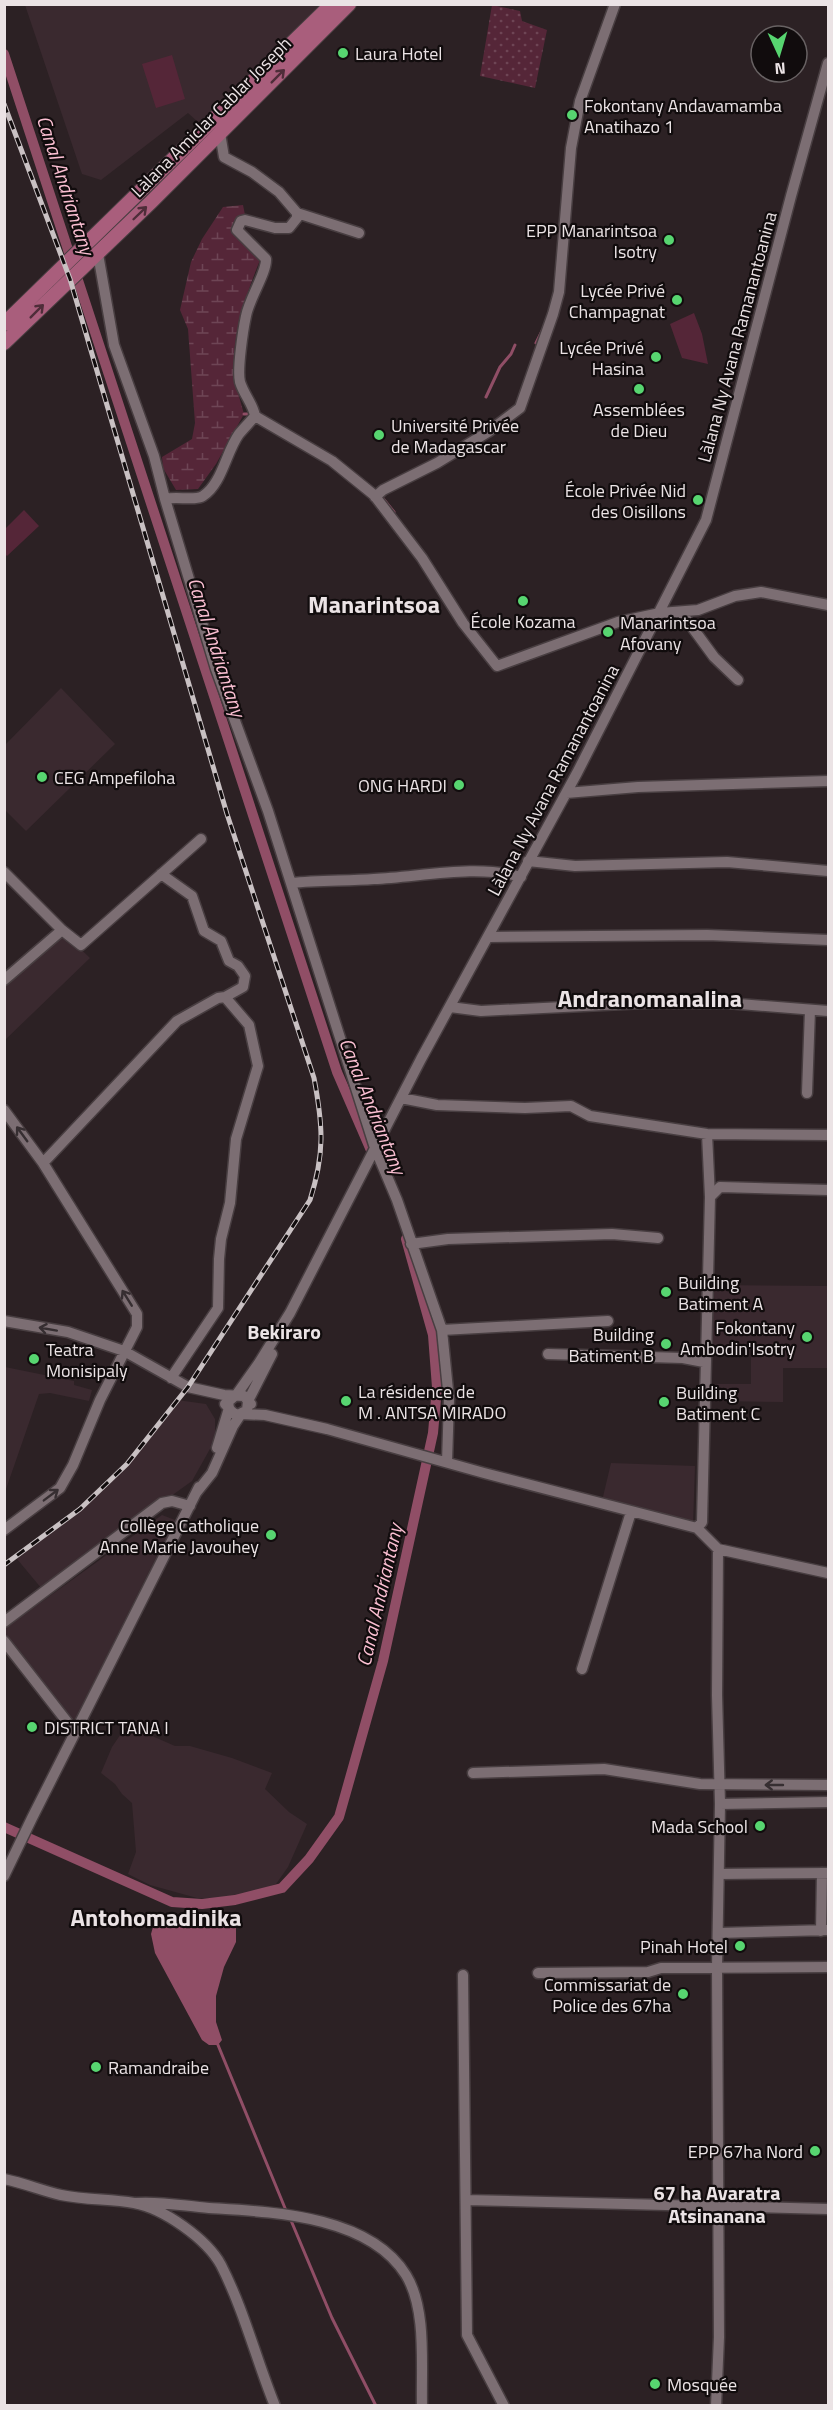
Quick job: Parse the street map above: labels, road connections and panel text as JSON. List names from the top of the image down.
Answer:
{
  "streets": {
    "main road": ["Làlana Amiclar Cablar Joseph"],
    "street": ["Làlana Ny Avana Ramanantoanina"]
  },
  "districts": [
    "Manarintsoa",
    "Andranomanalina",
    "Bekiraro",
    "Antohomadinika",
    "67 ha Avaratra Atsinanana"
  ],
  "water": ["Canal Andriantany"],
  "places": [
    "Laura Hotel",
    "Fokontany Andavamamba Anatihazo 1",
    "EPP Manarintsoa Isotry",
    "Lycée Privé Champagnat",
    "Lycée Privé Hasina",
    "Assemblées de Dieu",
    "Université Privée de Madagascar",
    "École Privée Nid des Oisillons",
    "École Kozama",
    "Manarintsoa Afovany",
    "CEG Ampefiloha",
    "ONG HARDI",
    "Building Batiment A",
    "Fokontany Ambodin'Isotry",
    "Building Batiment B",
    "Teatra Monisipaly",
    "La résidence de M . ANTSA MIRADO",
    "Building Batiment C",
    "Collège Catholique Anne Marie Javouhey",
    "DISTRICT TANA I",
    "Mada School",
    "Pinah Hotel",
    "Commissariat de Police des 67ha",
    "Ramandraibe",
    "EPP 67ha Nord",
    "Mosquée"
  ],
  "north": "bottom"
}
